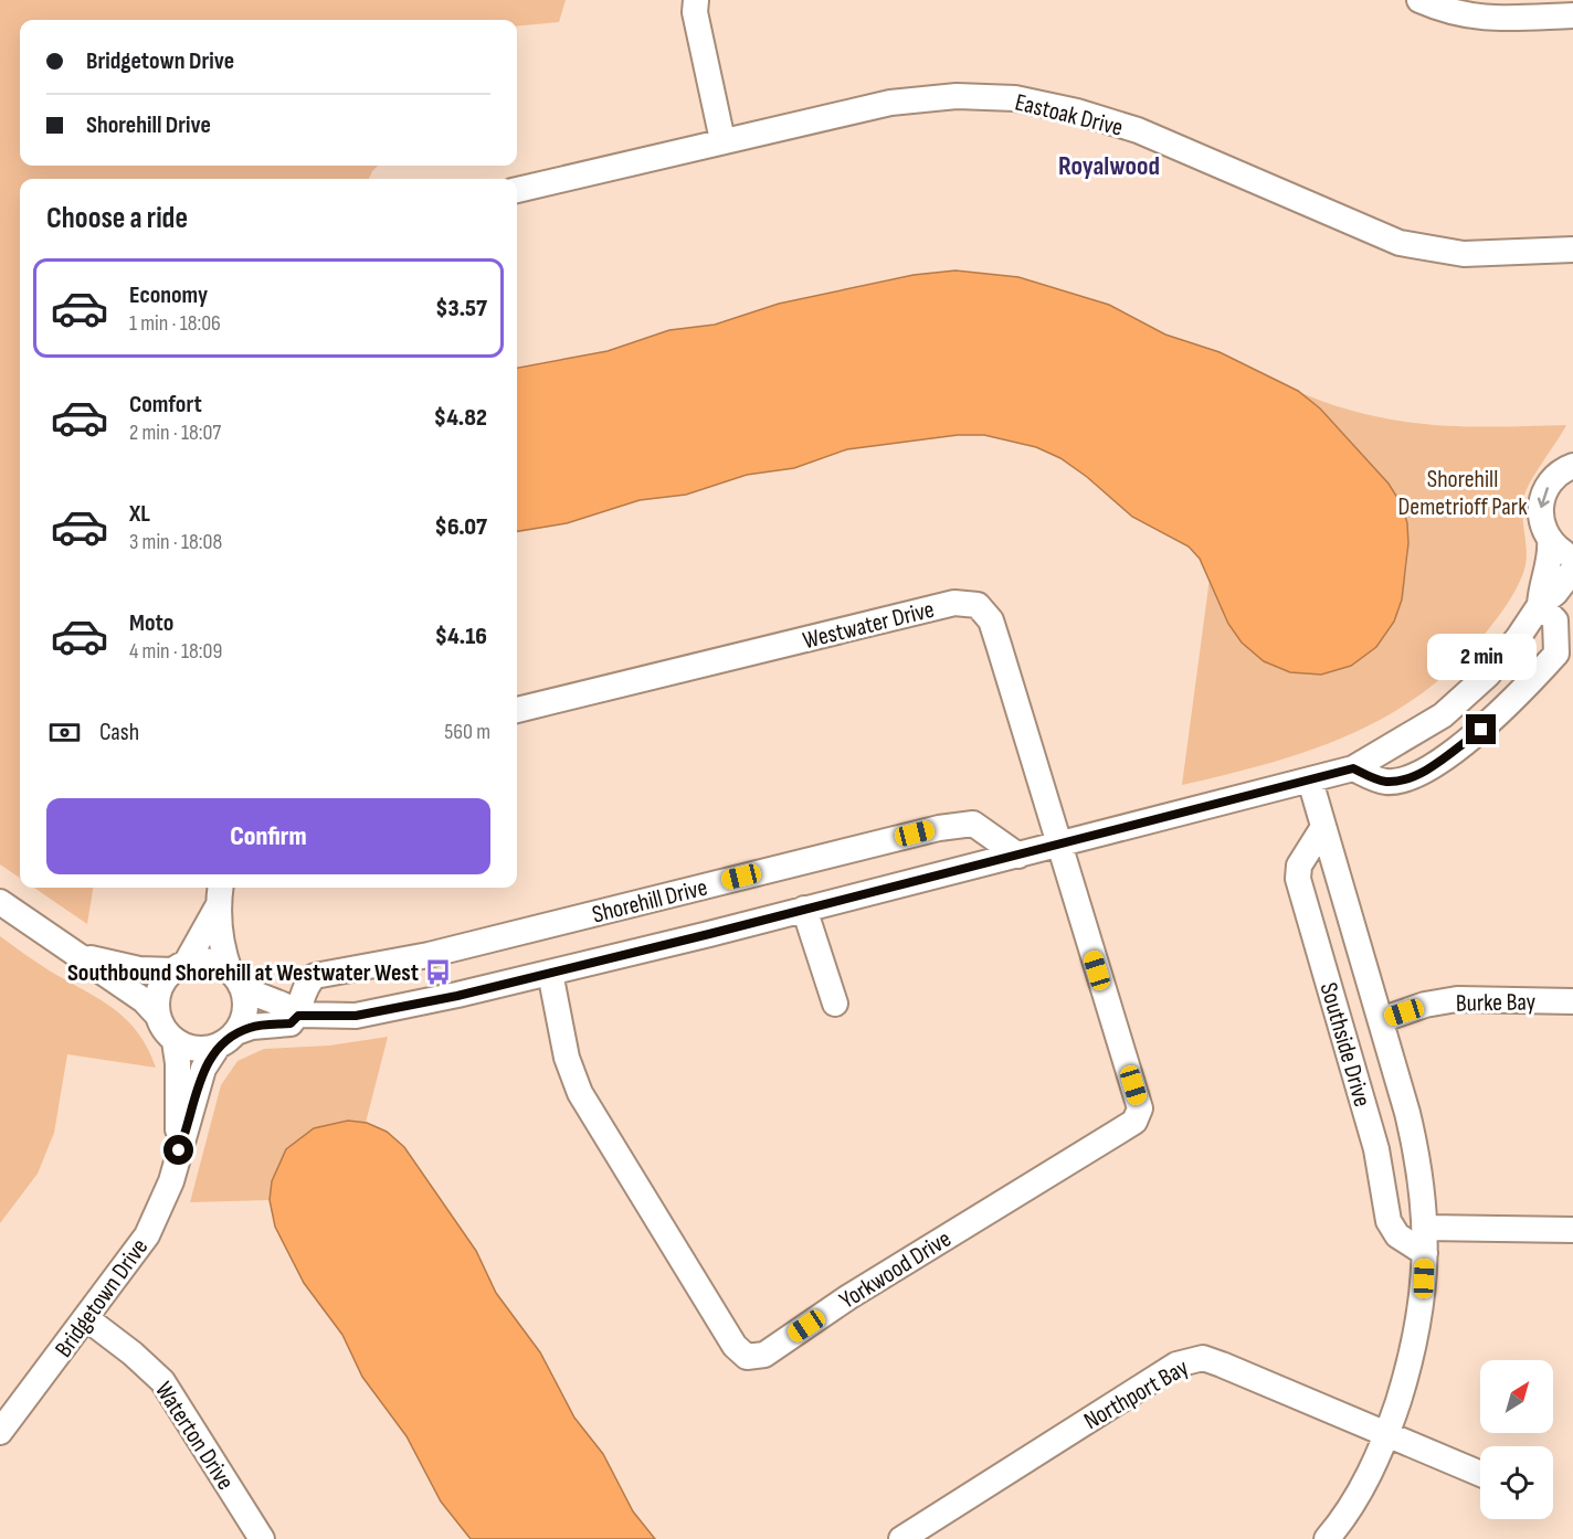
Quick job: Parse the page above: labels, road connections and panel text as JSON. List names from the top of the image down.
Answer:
{
  "streets": {
    "street": [
      "Eastoak Drive",
      "Westwater Drive",
      "Shorehill Drive",
      "Burke Bay",
      "Southside Drive",
      "Yorkwood Drive",
      "Bridgetown Drive",
      "Northport Bay",
      "Waterton Drive"
    ]
  },
  "crossings": [
    ["Westwater Drive", "Shorehill Drive"],
    ["Westwater Drive", "Yorkwood Drive"],
    ["Shorehill Drive", "Southside Drive"],
    ["Shorehill Drive", "Yorkwood Drive"],
    ["Shorehill Drive", "Bridgetown Drive"],
    ["Burke Bay", "Southside Drive"],
    ["Southside Drive", "Northport Bay"],
    ["Bridgetown Drive", "Waterton Drive"]
  ],
  "districts": ["Royalwood"],
  "parks": ["Shorehill Demetrioff Park"],
  "places": {
    "bus stop": ["Southbound Shorehill at Westwater West"]
  },
  "north": "top right",
  "page": {
    "banner": ["Bridgetown Drive", "Shorehill Drive"],
    "heading": "Choose a ride",
    "list": [
      {
        "name": "Economy",
        "note": "1 min · 18:06",
        "value": "$3.57"
      },
      {
        "name": "Comfort",
        "note": "2 min · 18:07",
        "value": "$4.82"
      },
      {
        "name": "XL",
        "note": "3 min · 18:08",
        "value": "$6.07"
      },
      {
        "name": "Moto",
        "note": "4 min · 18:09",
        "value": "$4.16"
      }
    ],
    "bubble": "2 min",
    "pay": ["Cash", "560 m"],
    "buttons": "Confirm"
  }
}
